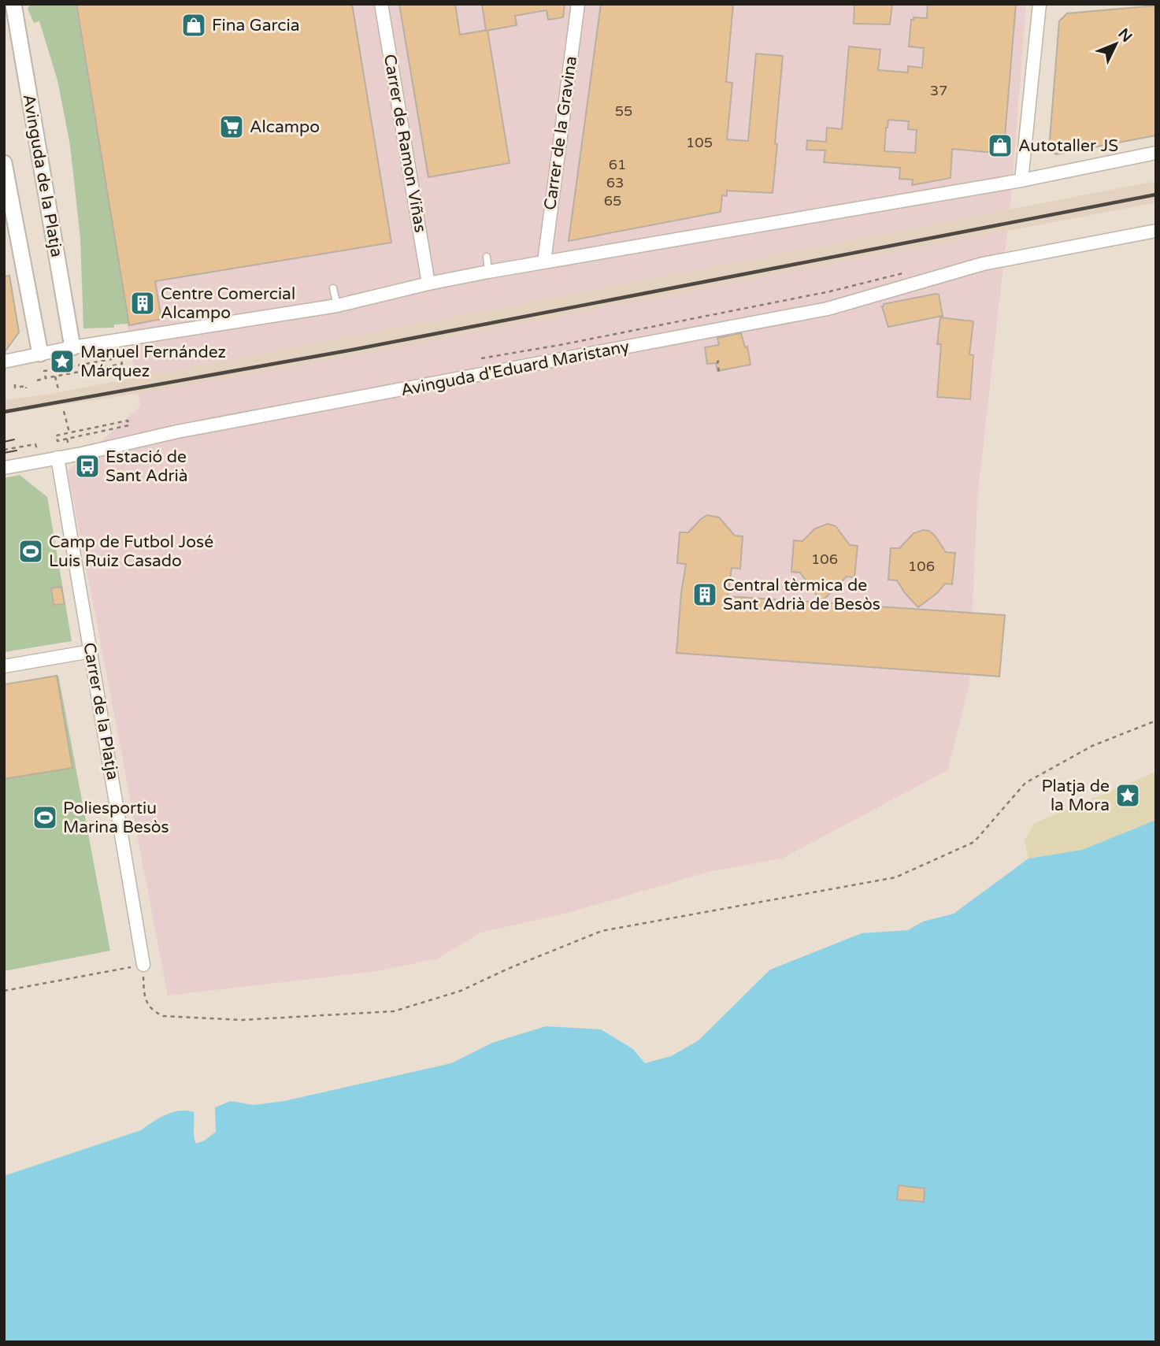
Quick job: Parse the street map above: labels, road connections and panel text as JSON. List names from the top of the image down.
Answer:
{
  "streets": {
    "street": [
      "Carrer de la Gravina",
      "Carrer de Ramon Viñas",
      "Avinguda de la Platja",
      "Avinguda d'Eduard Maristany",
      "Carrer de la Platja"
    ]
  },
  "crossings": [
    ["Avinguda d'Eduard Maristany", "Carrer de la Platja"]
  ],
  "places": {
    "shop": ["Fina Garcia", "Autotaller JS"],
    "supermarket": ["Alcampo"],
    "building": ["Centre Comercial Alcampo", "Central tèrmica de Sant Adrià de Besòs"],
    "place": ["Manuel Fernández Márquez", "Platja de la Mora"],
    "bus stop": ["Estació de Sant Adrià"],
    "sports": ["Camp de Futbol José Luis Ruiz Casado", "Poliesportiu Marina Besòs"]
  },
  "house_numbers": [
    "37",
    "55",
    "105",
    "61",
    "63",
    "65",
    "106",
    "106"
  ],
  "north": "top right"
}
